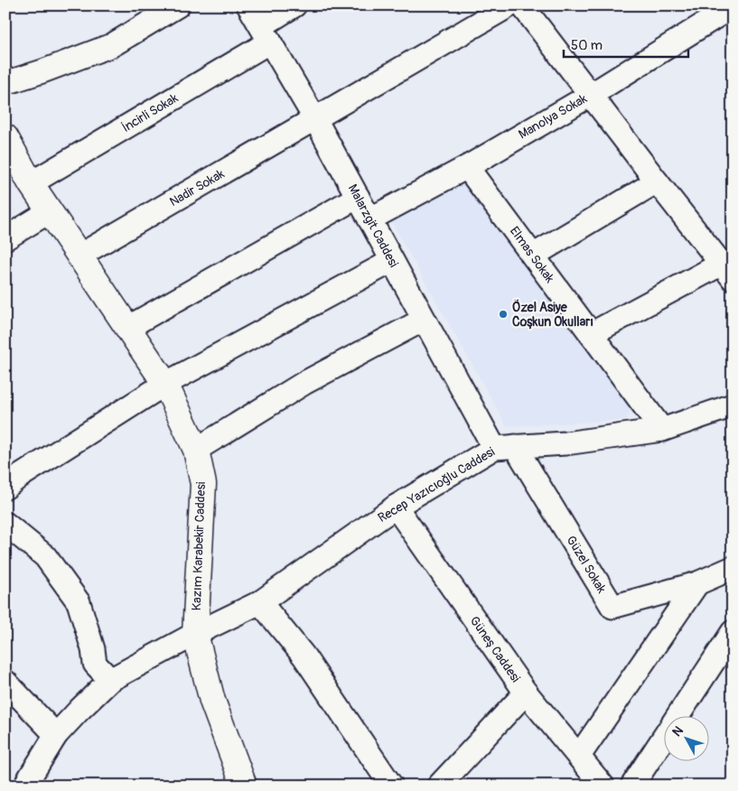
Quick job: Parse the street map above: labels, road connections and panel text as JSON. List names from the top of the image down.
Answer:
{
  "streets": {
    "main road": ["Kazım Karabekir Caddesi"],
    "street": [
      "İncirli Sokak",
      "Manolya Sokak",
      "Nadir Sokak",
      "Malarzgit Caddesi",
      "Elmas Sokak",
      "Recep Yazıcıoğlu Caddesi",
      "Güzel Sokak",
      "Güneş Caddesi"
    ]
  },
  "crossings": [
    ["İncirli Sokak", "Malarzgit Caddesi"],
    ["İncirli Sokak", "Kazım Karabekir Caddesi"],
    ["Manolya Sokak", "Malarzgit Caddesi"],
    ["Manolya Sokak", "Elmas Sokak"],
    ["Nadir Sokak", "Malarzgit Caddesi"],
    ["Nadir Sokak", "Kazım Karabekir Caddesi"],
    ["Malarzgit Caddesi", "Recep Yazıcıoğlu Caddesi"],
    ["Malarzgit Caddesi", "Güzel Sokak"],
    ["Elmas Sokak", "Recep Yazıcıoğlu Caddesi"],
    ["Recep Yazıcıoğlu Caddesi", "Kazım Karabekir Caddesi"],
    ["Recep Yazıcıoğlu Caddesi", "Güzel Sokak"],
    ["Recep Yazıcıoğlu Caddesi", "Güneş Caddesi"]
  ],
  "places": ["Özel Asiye Coşkun Okulları"],
  "scale_bar": "50 m",
  "north": "top left"
}
